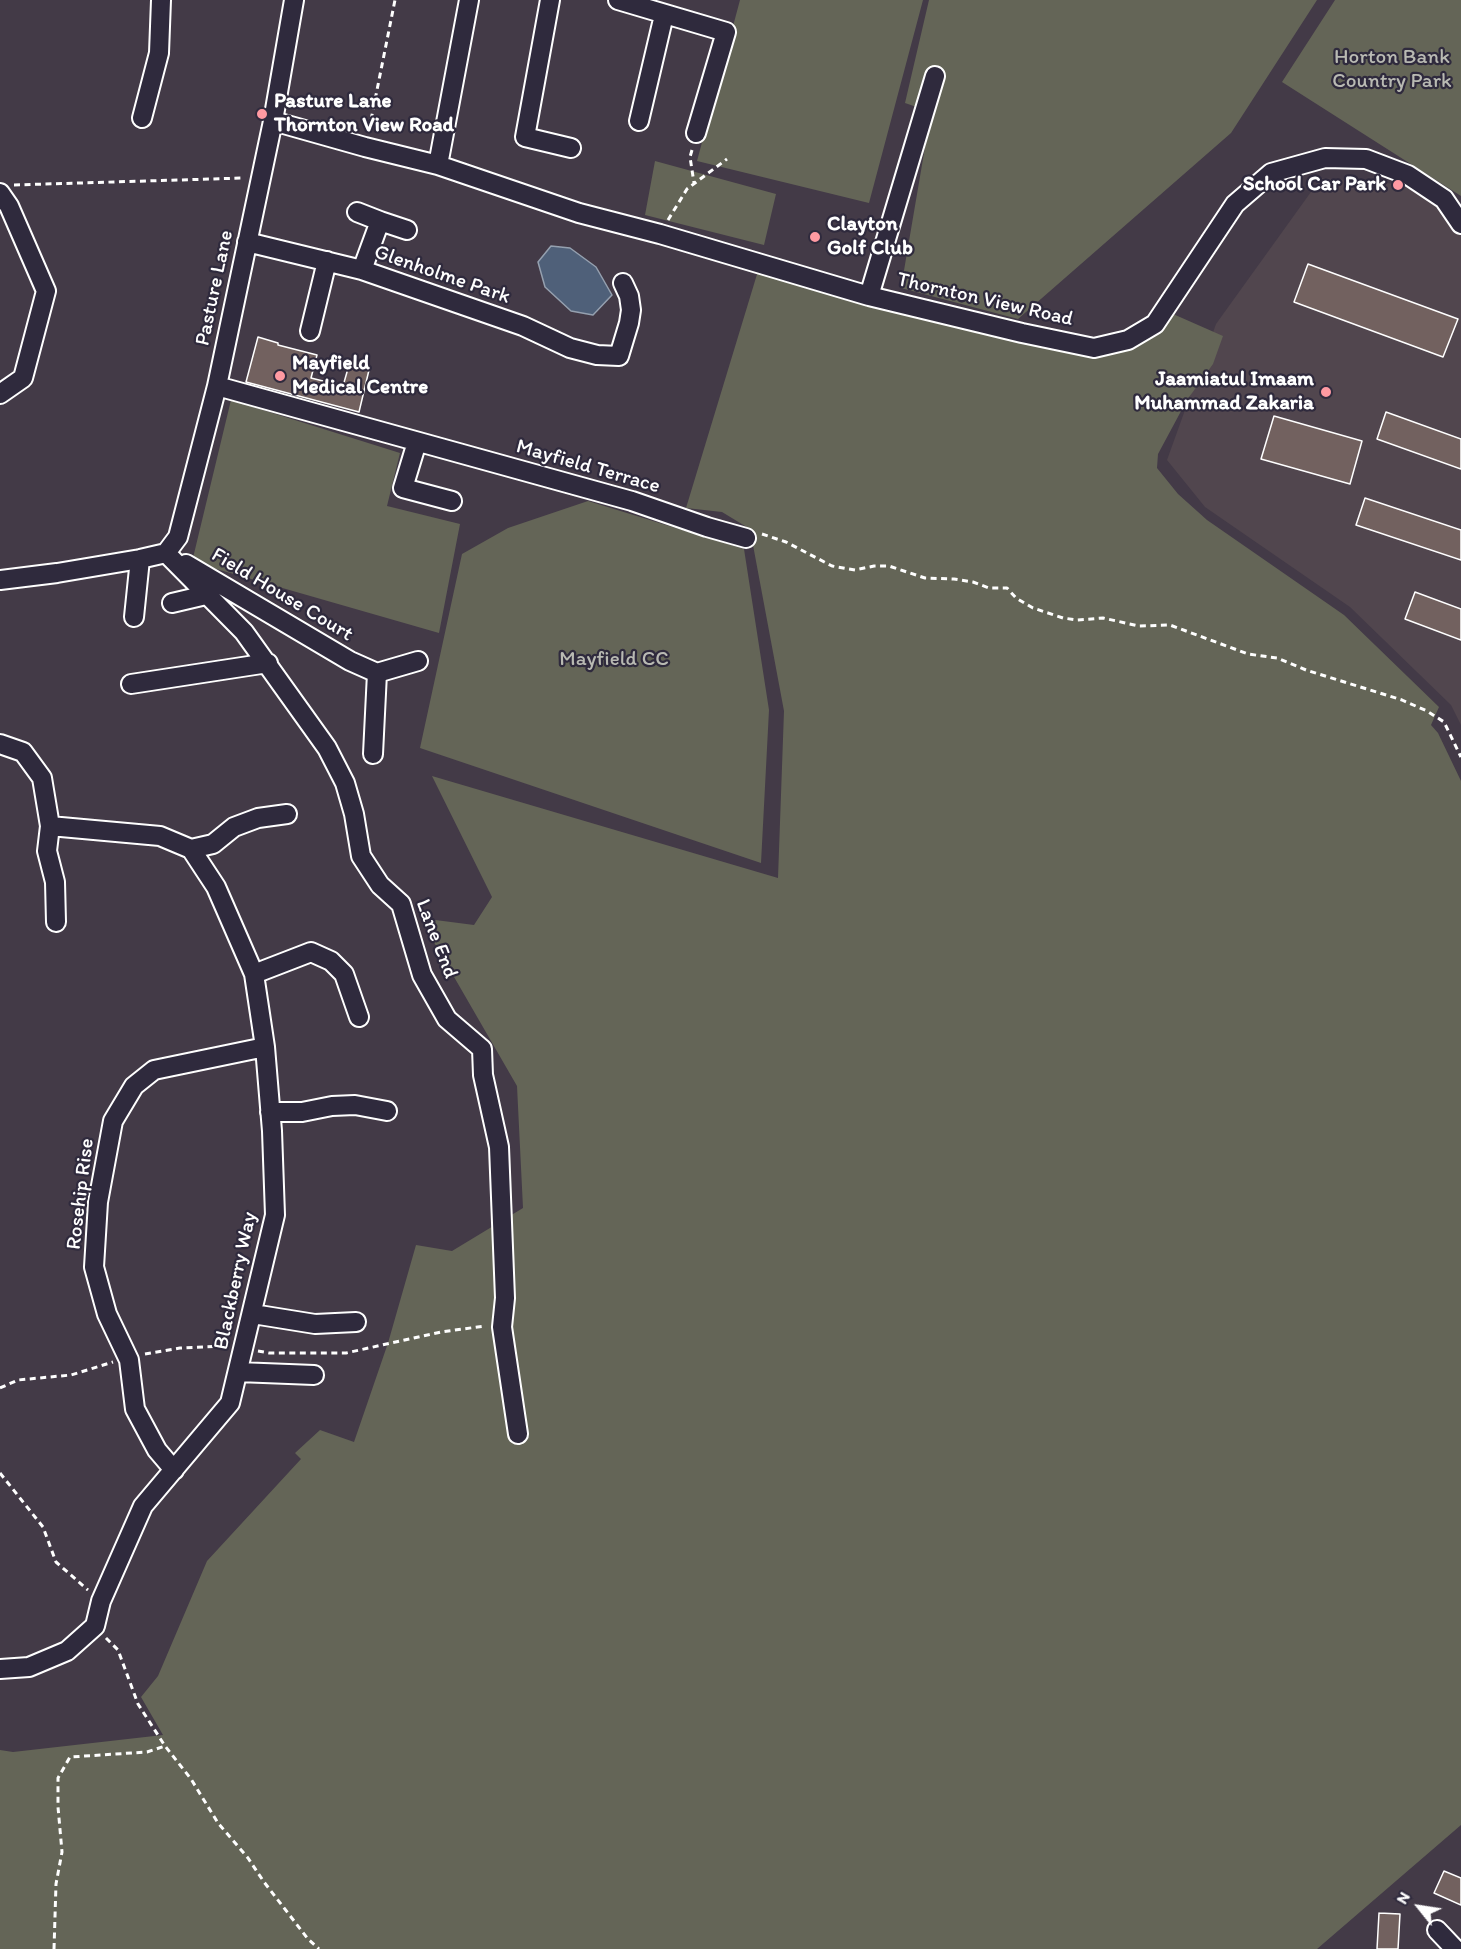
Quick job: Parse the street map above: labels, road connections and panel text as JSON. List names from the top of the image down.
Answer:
{
  "streets": {
    "street": [
      "Glenholme Park",
      "Pasture Lane",
      "Thornton View Road",
      "Mayfield Terrace",
      "Field House Court",
      "Lane End",
      "Rosehip Rise",
      "Blackberry Way"
    ]
  },
  "crossings": [
    ["Glenholme Park", "Pasture Lane"],
    ["Pasture Lane", "Thornton View Road"],
    ["Pasture Lane", "Mayfield Terrace"],
    ["Pasture Lane", "Field House Court"],
    ["Pasture Lane", "Lane End"],
    ["Field House Court", "Lane End"],
    ["Rosehip Rise", "Blackberry Way"]
  ],
  "parks": ["Horton Bank Country Park", "Mayfield CC"],
  "places": [
    "Pasture Lane Thornton View Road",
    "School Car Park",
    "Clayton Golf Club",
    "Mayfield Medical Centre",
    "Jaamiatul Imaam Muhammad Zakaria"
  ],
  "north": "top left"
}
